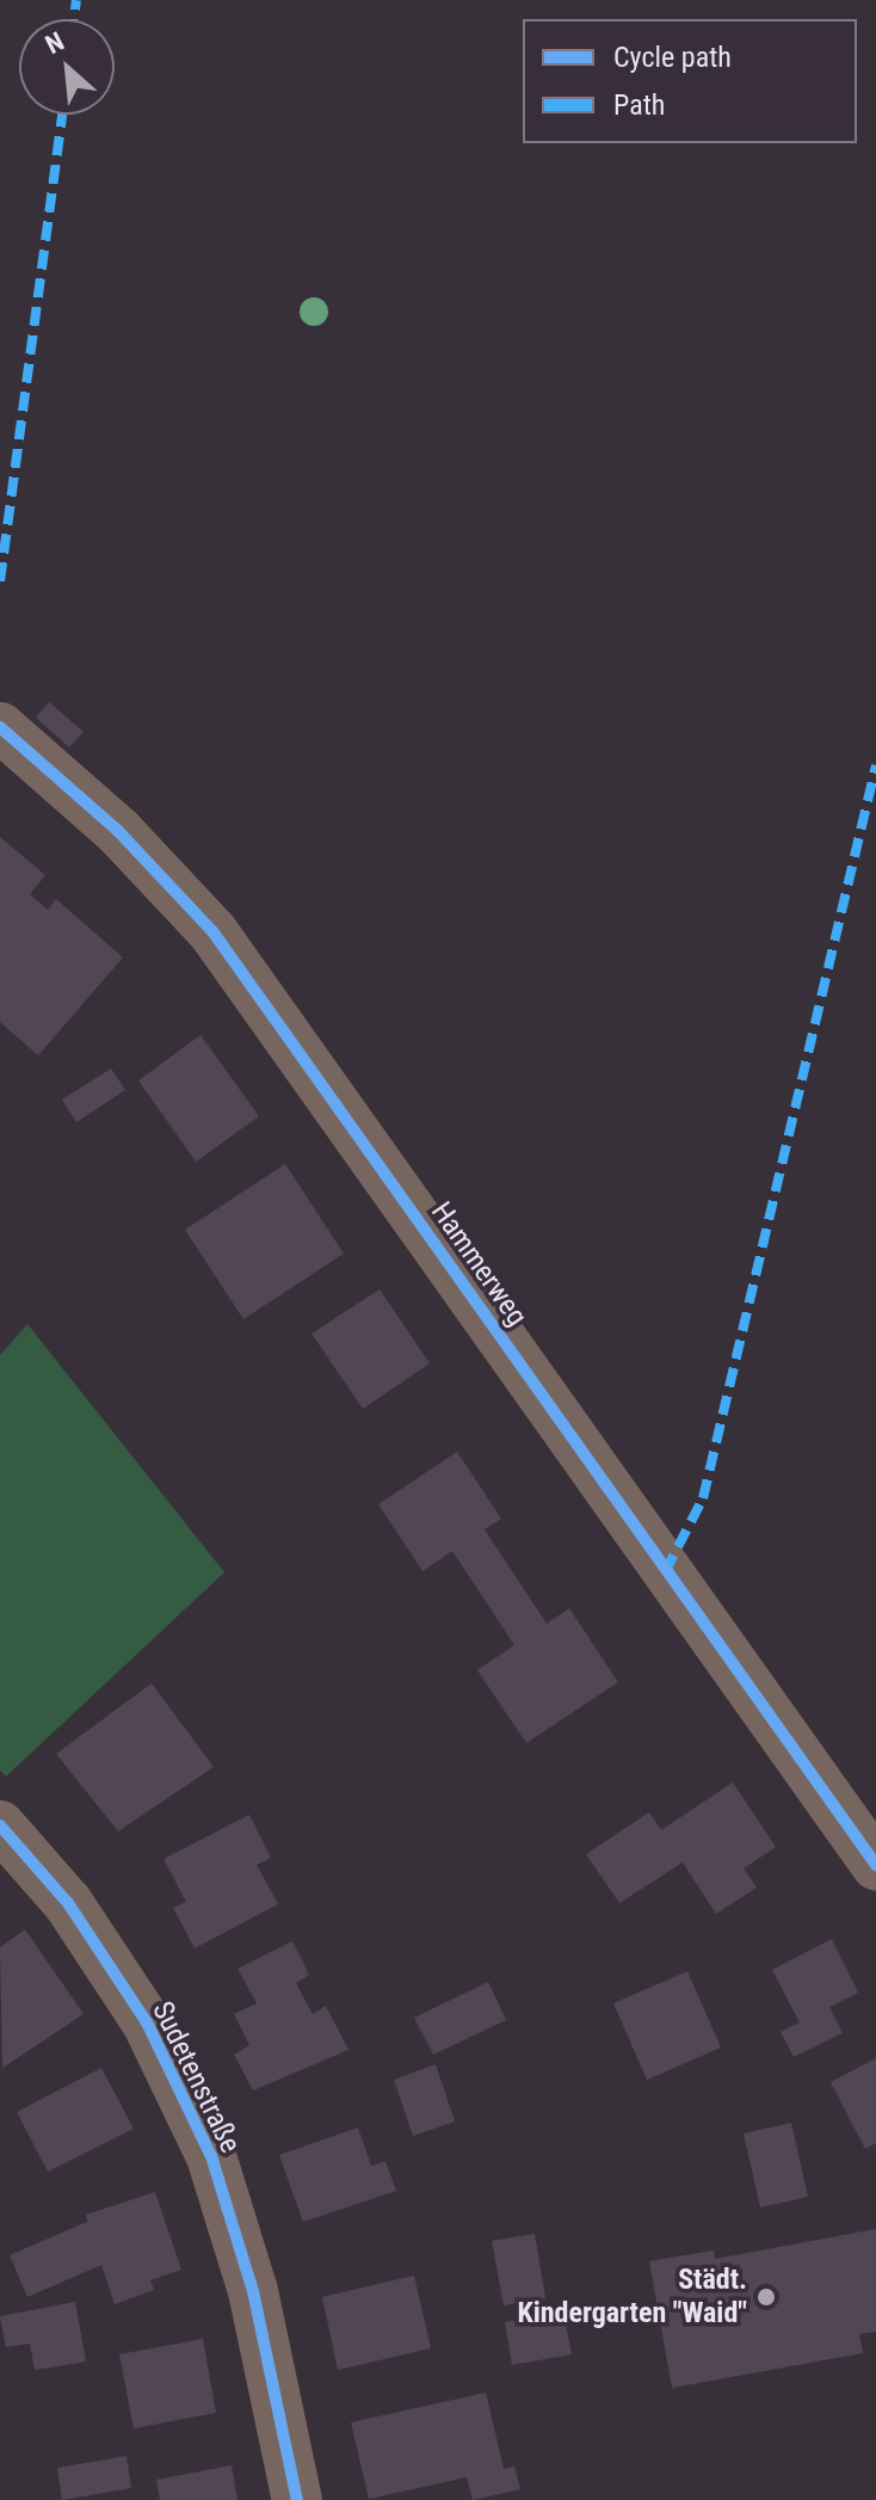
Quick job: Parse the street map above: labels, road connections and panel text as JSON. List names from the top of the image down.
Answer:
{
  "streets": {
    "street": ["Hammerweg", "Sudetenstraße"]
  },
  "places": ["Städt. Kindergarten \"Waid\""],
  "legend": ["Cycle path", "Path"],
  "north": "top left"
}
